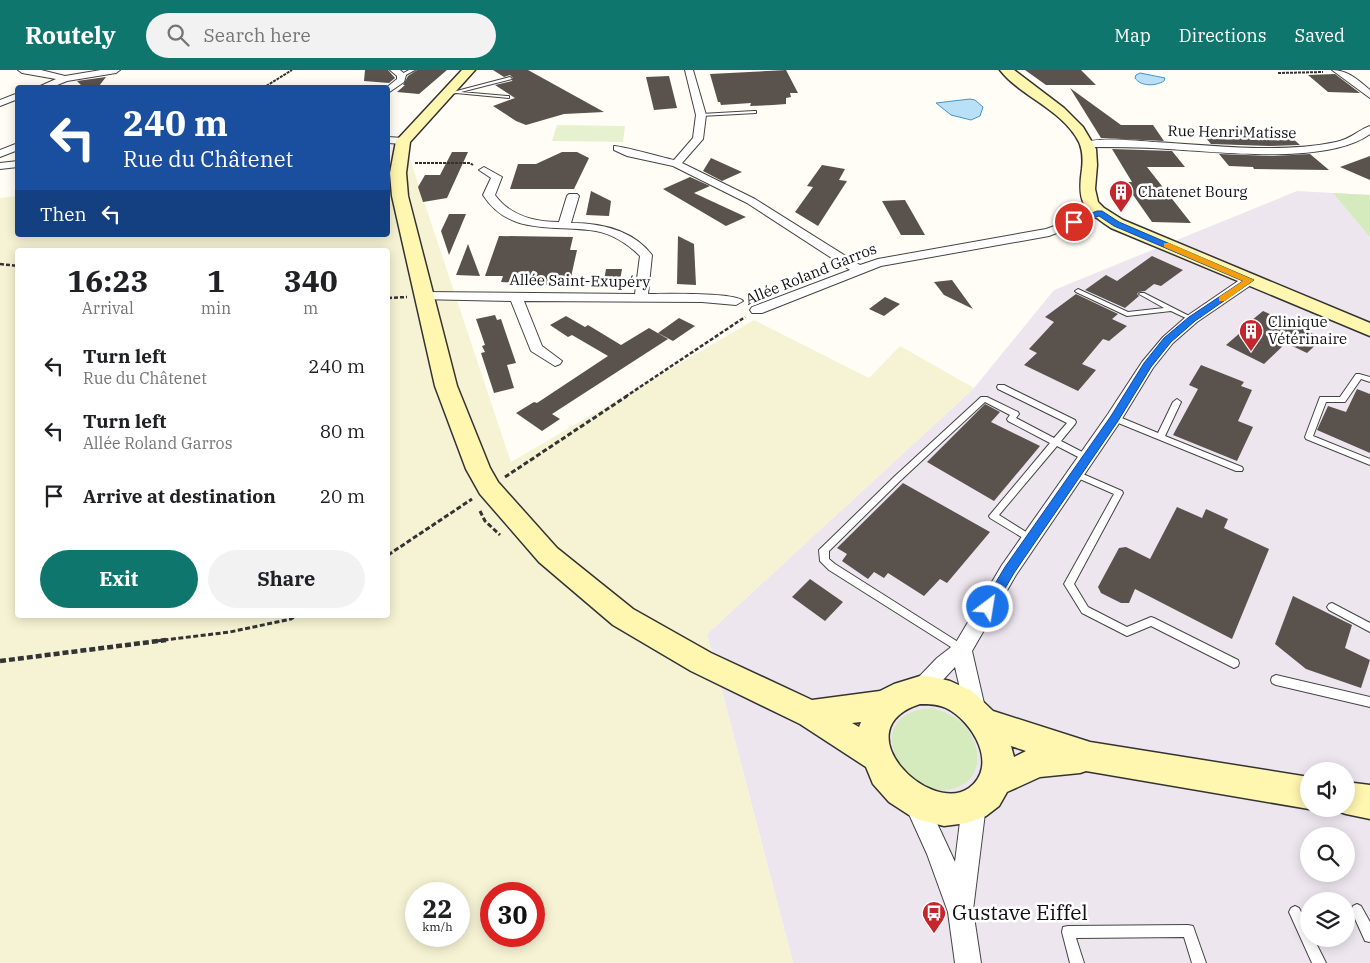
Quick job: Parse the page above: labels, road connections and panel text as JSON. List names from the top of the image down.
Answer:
{
  "streets": {
    "street": ["Rue Henri Matisse", "Allée Roland Garros", "Allée Saint-Exupéry"]
  },
  "places": {
    "building": ["Chatenet Bourg", "Clinique Vétérinaire"],
    "bus stop": ["Gustave Eiffel"]
  },
  "page": {
    "header": "Routely",
    "search": "Search here",
    "nav": ["Map", "Directions", "Saved"],
    "turn": ["240 m", "Rue du Châtenet"],
    "then": "Then",
    "eta": [
      "16:23",
      "Arrival",
      "1",
      "min",
      "340",
      "m"
    ],
    "list": [
      {
        "name": "Turn left",
        "note": "Rue du Châtenet",
        "value": "240 m"
      },
      {
        "name": "Turn left",
        "note": "Allée Roland Garros",
        "value": "80 m"
      },
      {
        "name": "Arrive at destination",
        "value": "20 m"
      }
    ],
    "buttons": ["Exit", "Share"],
    "speed": "22 km/h",
    "limit": "30"
  }
}
